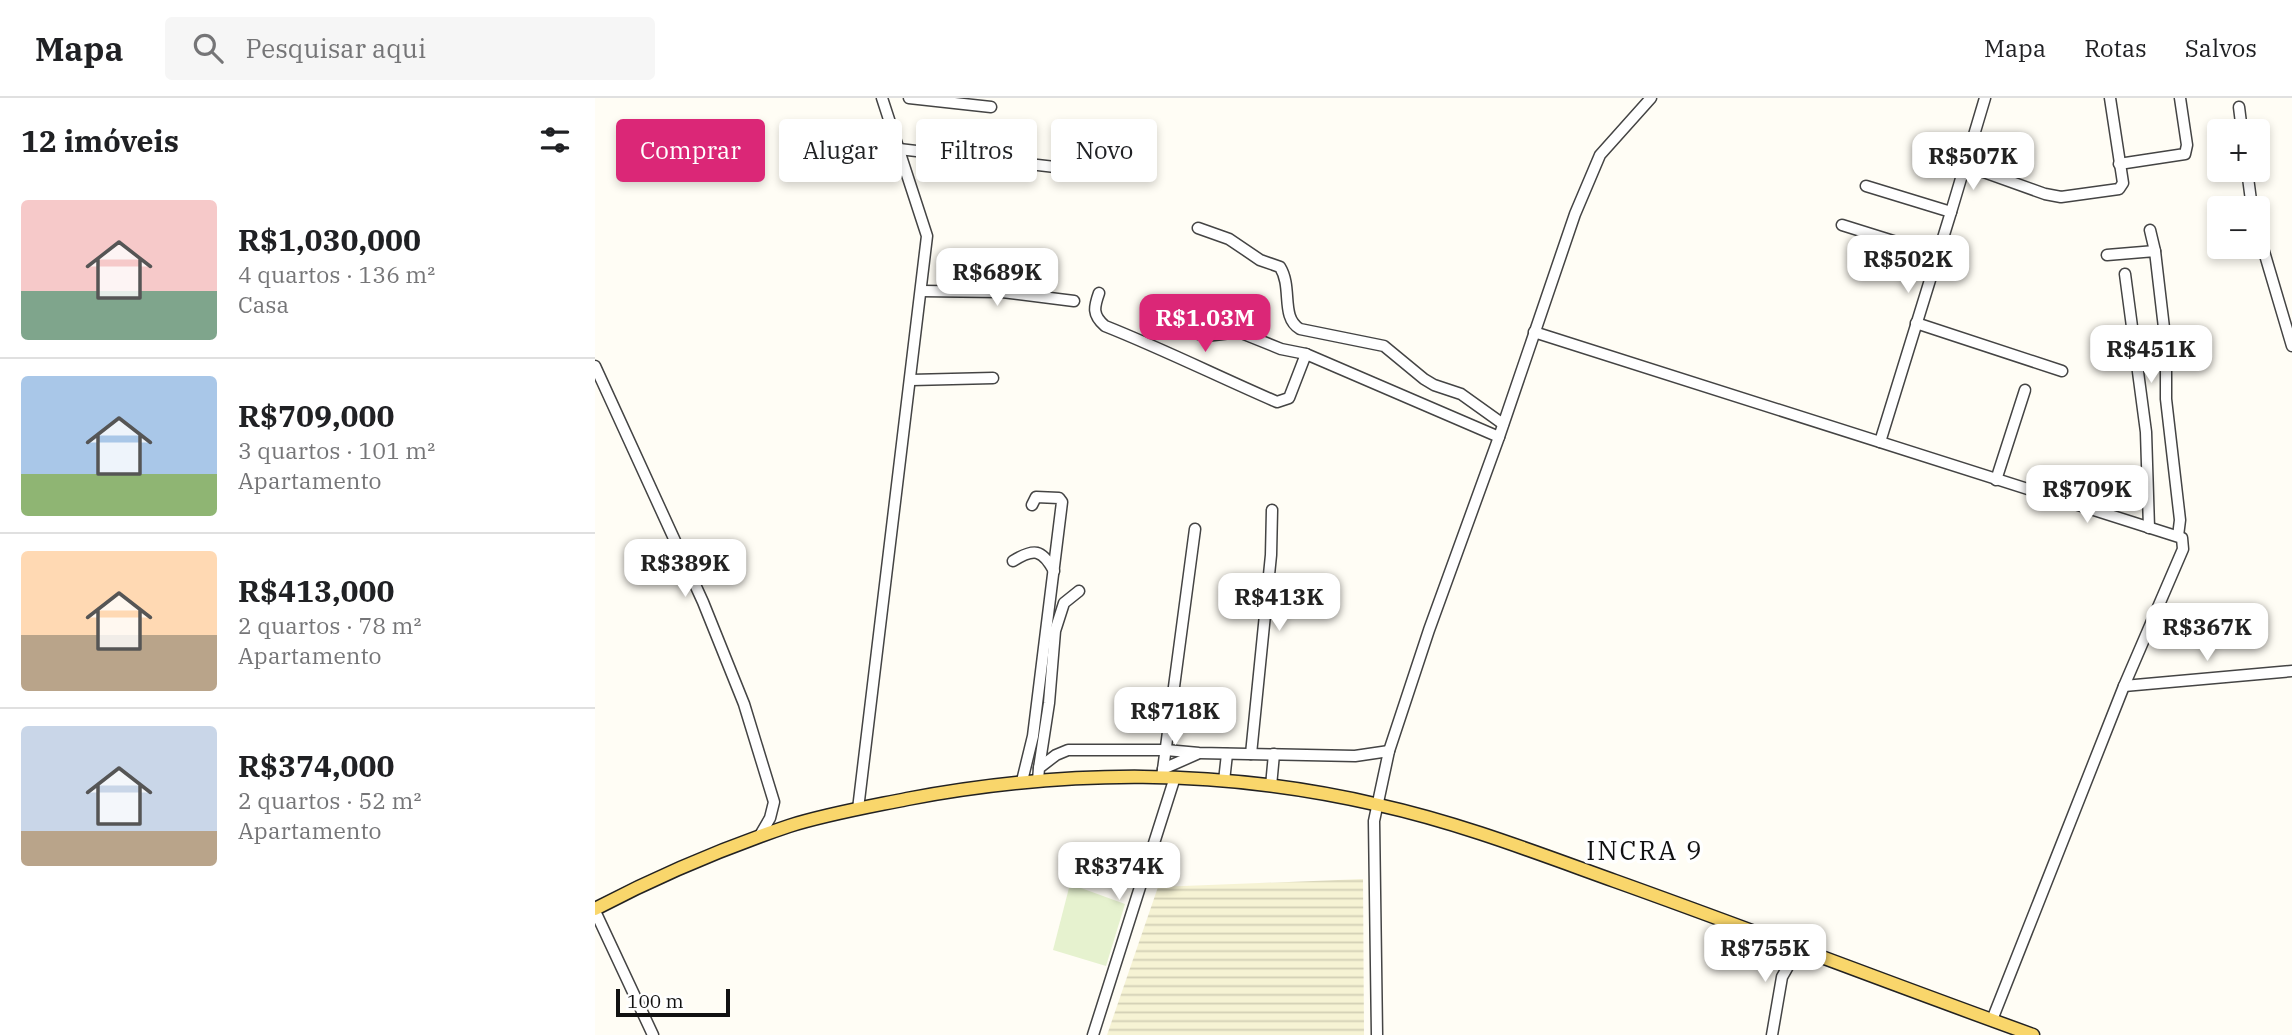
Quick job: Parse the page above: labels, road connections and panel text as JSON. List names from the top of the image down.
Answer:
{
  "districts": ["INCRA 9"],
  "scale_bar": "100 m",
  "page": {
    "header": "Mapa",
    "search": "Pesquisar aqui",
    "nav": ["Mapa", "Rotas", "Salvos"],
    "heading": "12 imóveis",
    "map_buttons": ["+", "−"],
    "chip": [
      "Comprar",
      "Alugar",
      "Filtros",
      "Novo"
    ],
    "price": [
      "R$507K",
      "R$502K",
      "R$689K",
      "R$1.03M",
      "R$451K",
      "R$709K",
      "R$389K",
      "R$413K",
      "R$367K",
      "R$718K",
      "R$374K",
      "R$755K"
    ],
    "list": [
      {
        "name": "R$1,030,000",
        "note": "4 quartos · 136 m² · Casa"
      },
      {
        "name": "R$709,000",
        "note": "3 quartos · 101 m² · Apartamento"
      },
      {
        "name": "R$413,000",
        "note": "2 quartos · 78 m² · Apartamento"
      },
      {
        "name": "R$374,000",
        "note": "2 quartos · 52 m² · Apartamento"
      }
    ],
    "scale": "100 m"
  }
}
